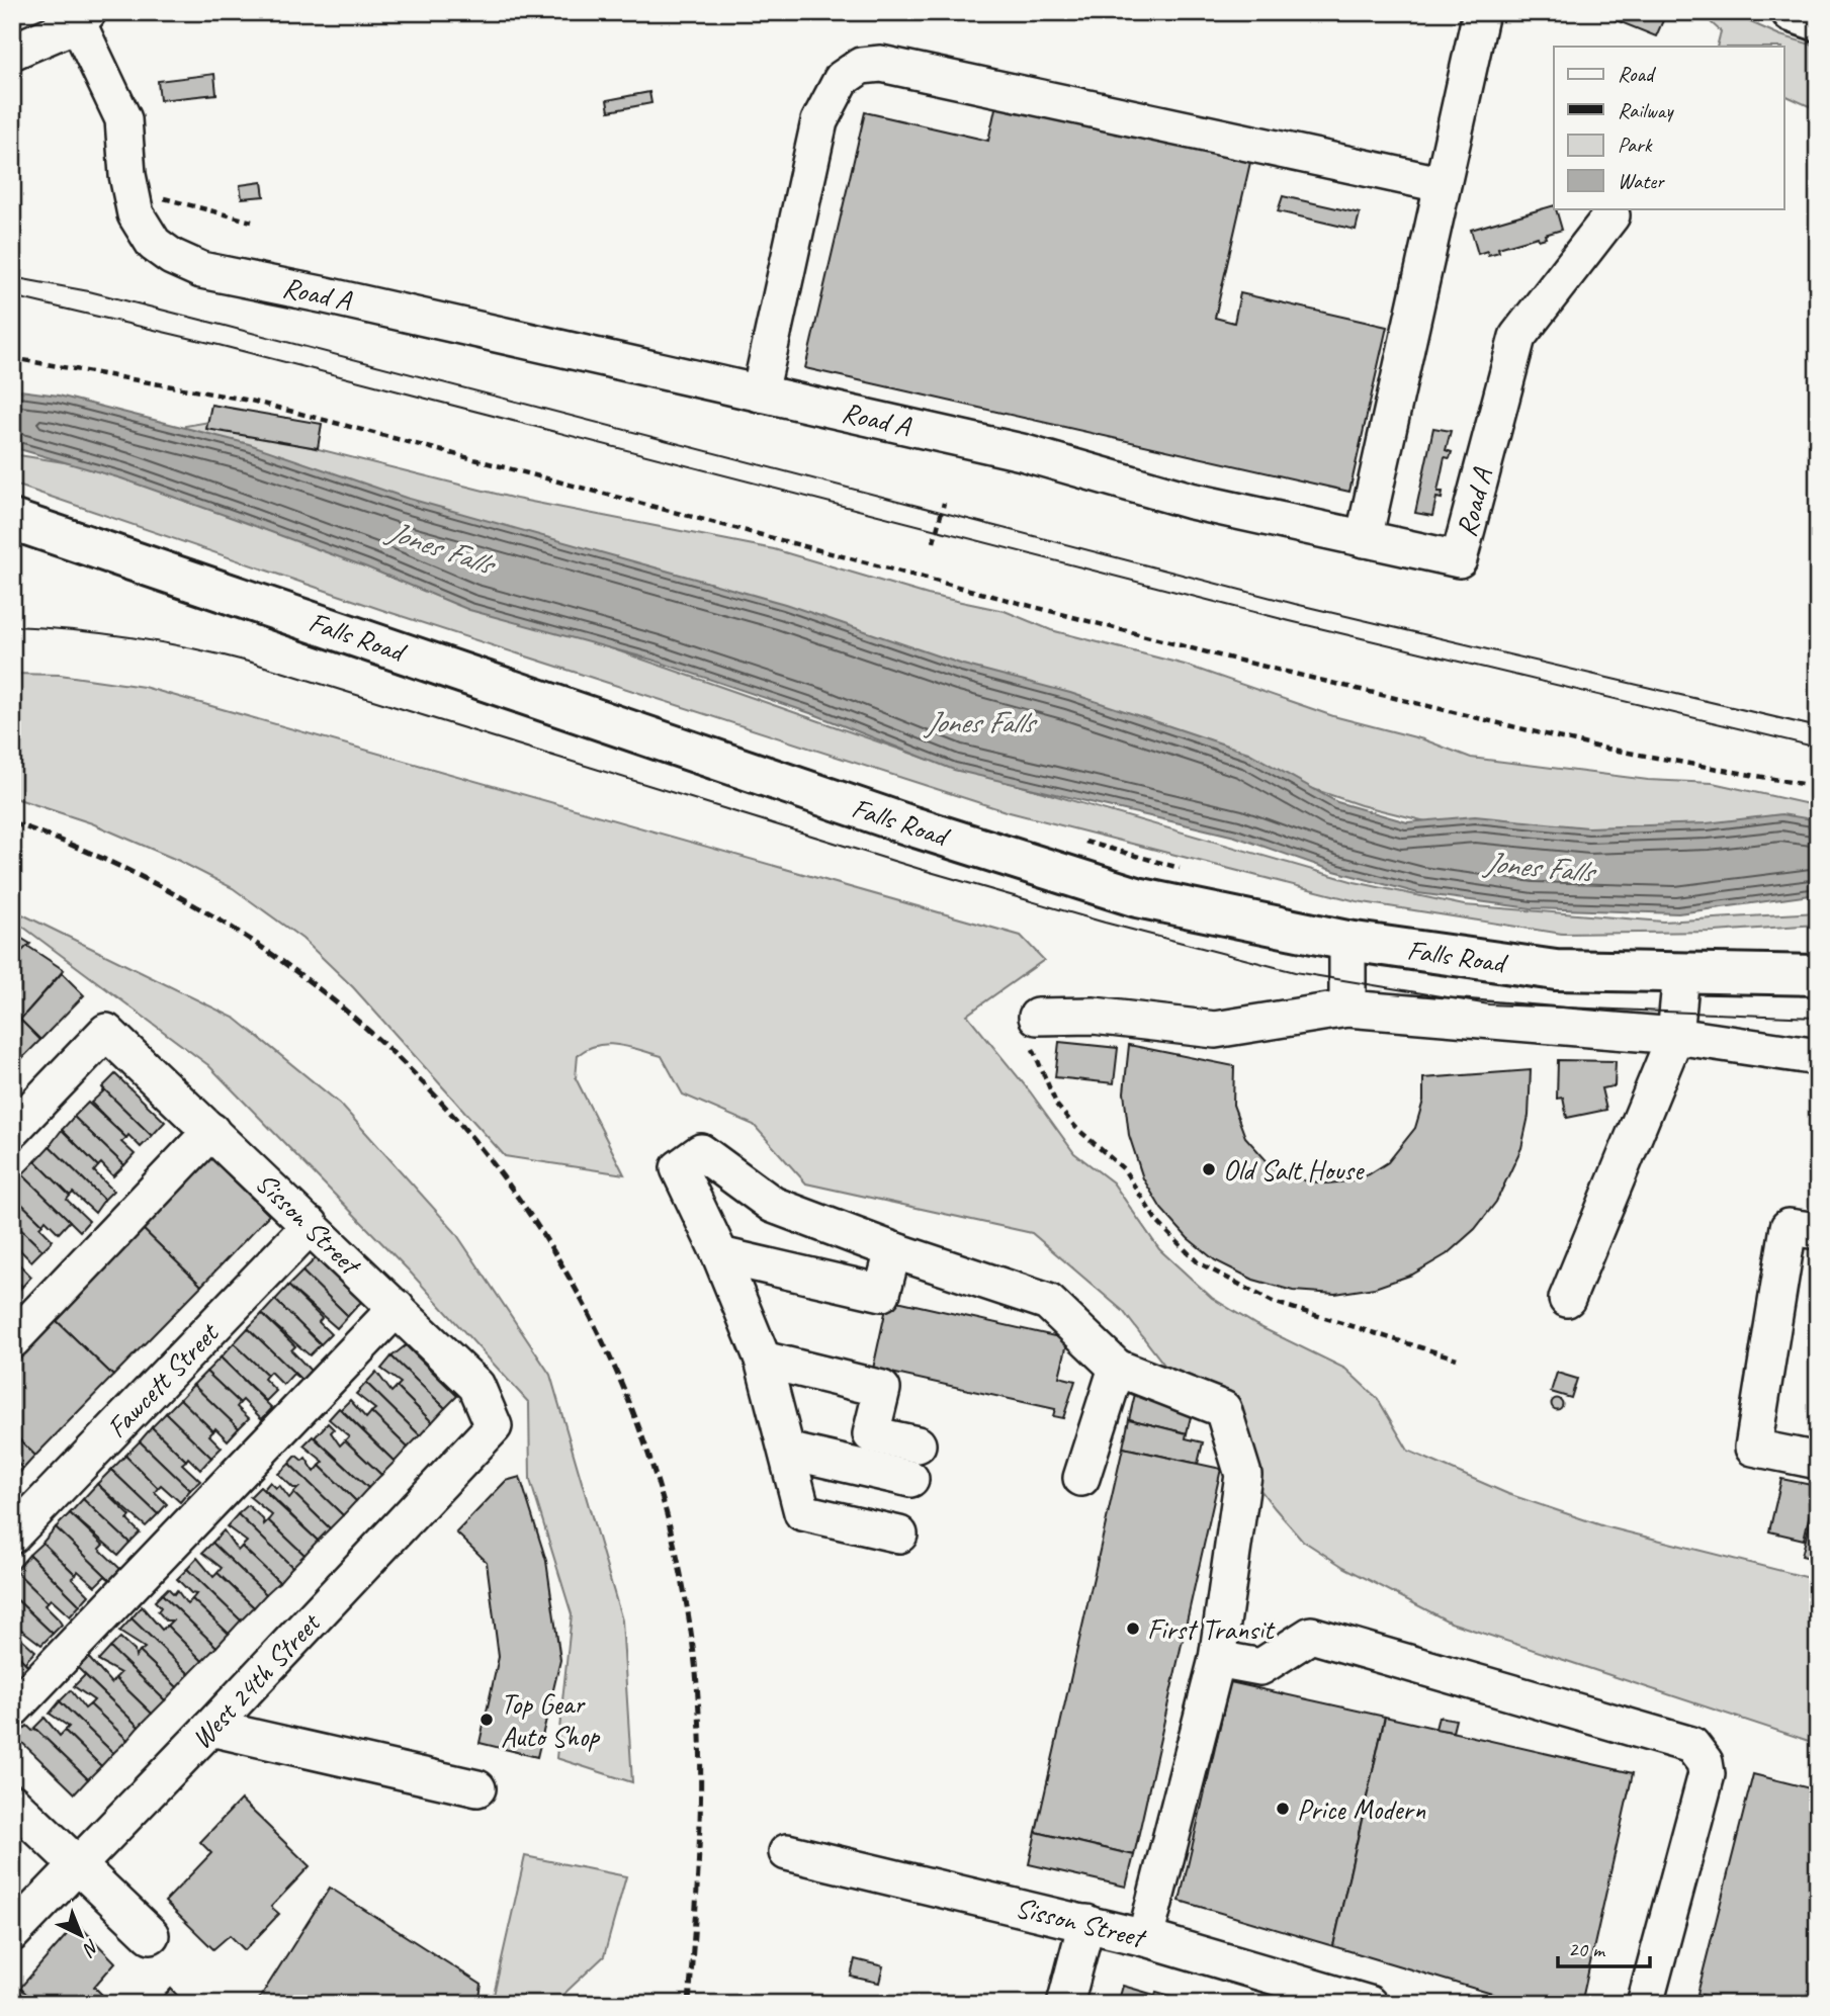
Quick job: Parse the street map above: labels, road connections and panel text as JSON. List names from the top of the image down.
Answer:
{
  "streets": {
    "main road": ["Falls Road"],
    "street": [
      "Road A",
      "Sisson Street",
      "Fawcett Street",
      "West 24th Street"
    ]
  },
  "crossings": [
    ["Sisson Street", "Fawcett Street"],
    ["Sisson Street", "West 24th Street"]
  ],
  "water": ["Jones Falls"],
  "places": [
    "Old Salt House",
    "First Transit",
    "Top Gear Auto Shop",
    "Price Modern"
  ],
  "legend": [
    "Road",
    "Railway",
    "Park",
    "Water"
  ],
  "scale_bar": "20 m",
  "north": "bottom right"
}
